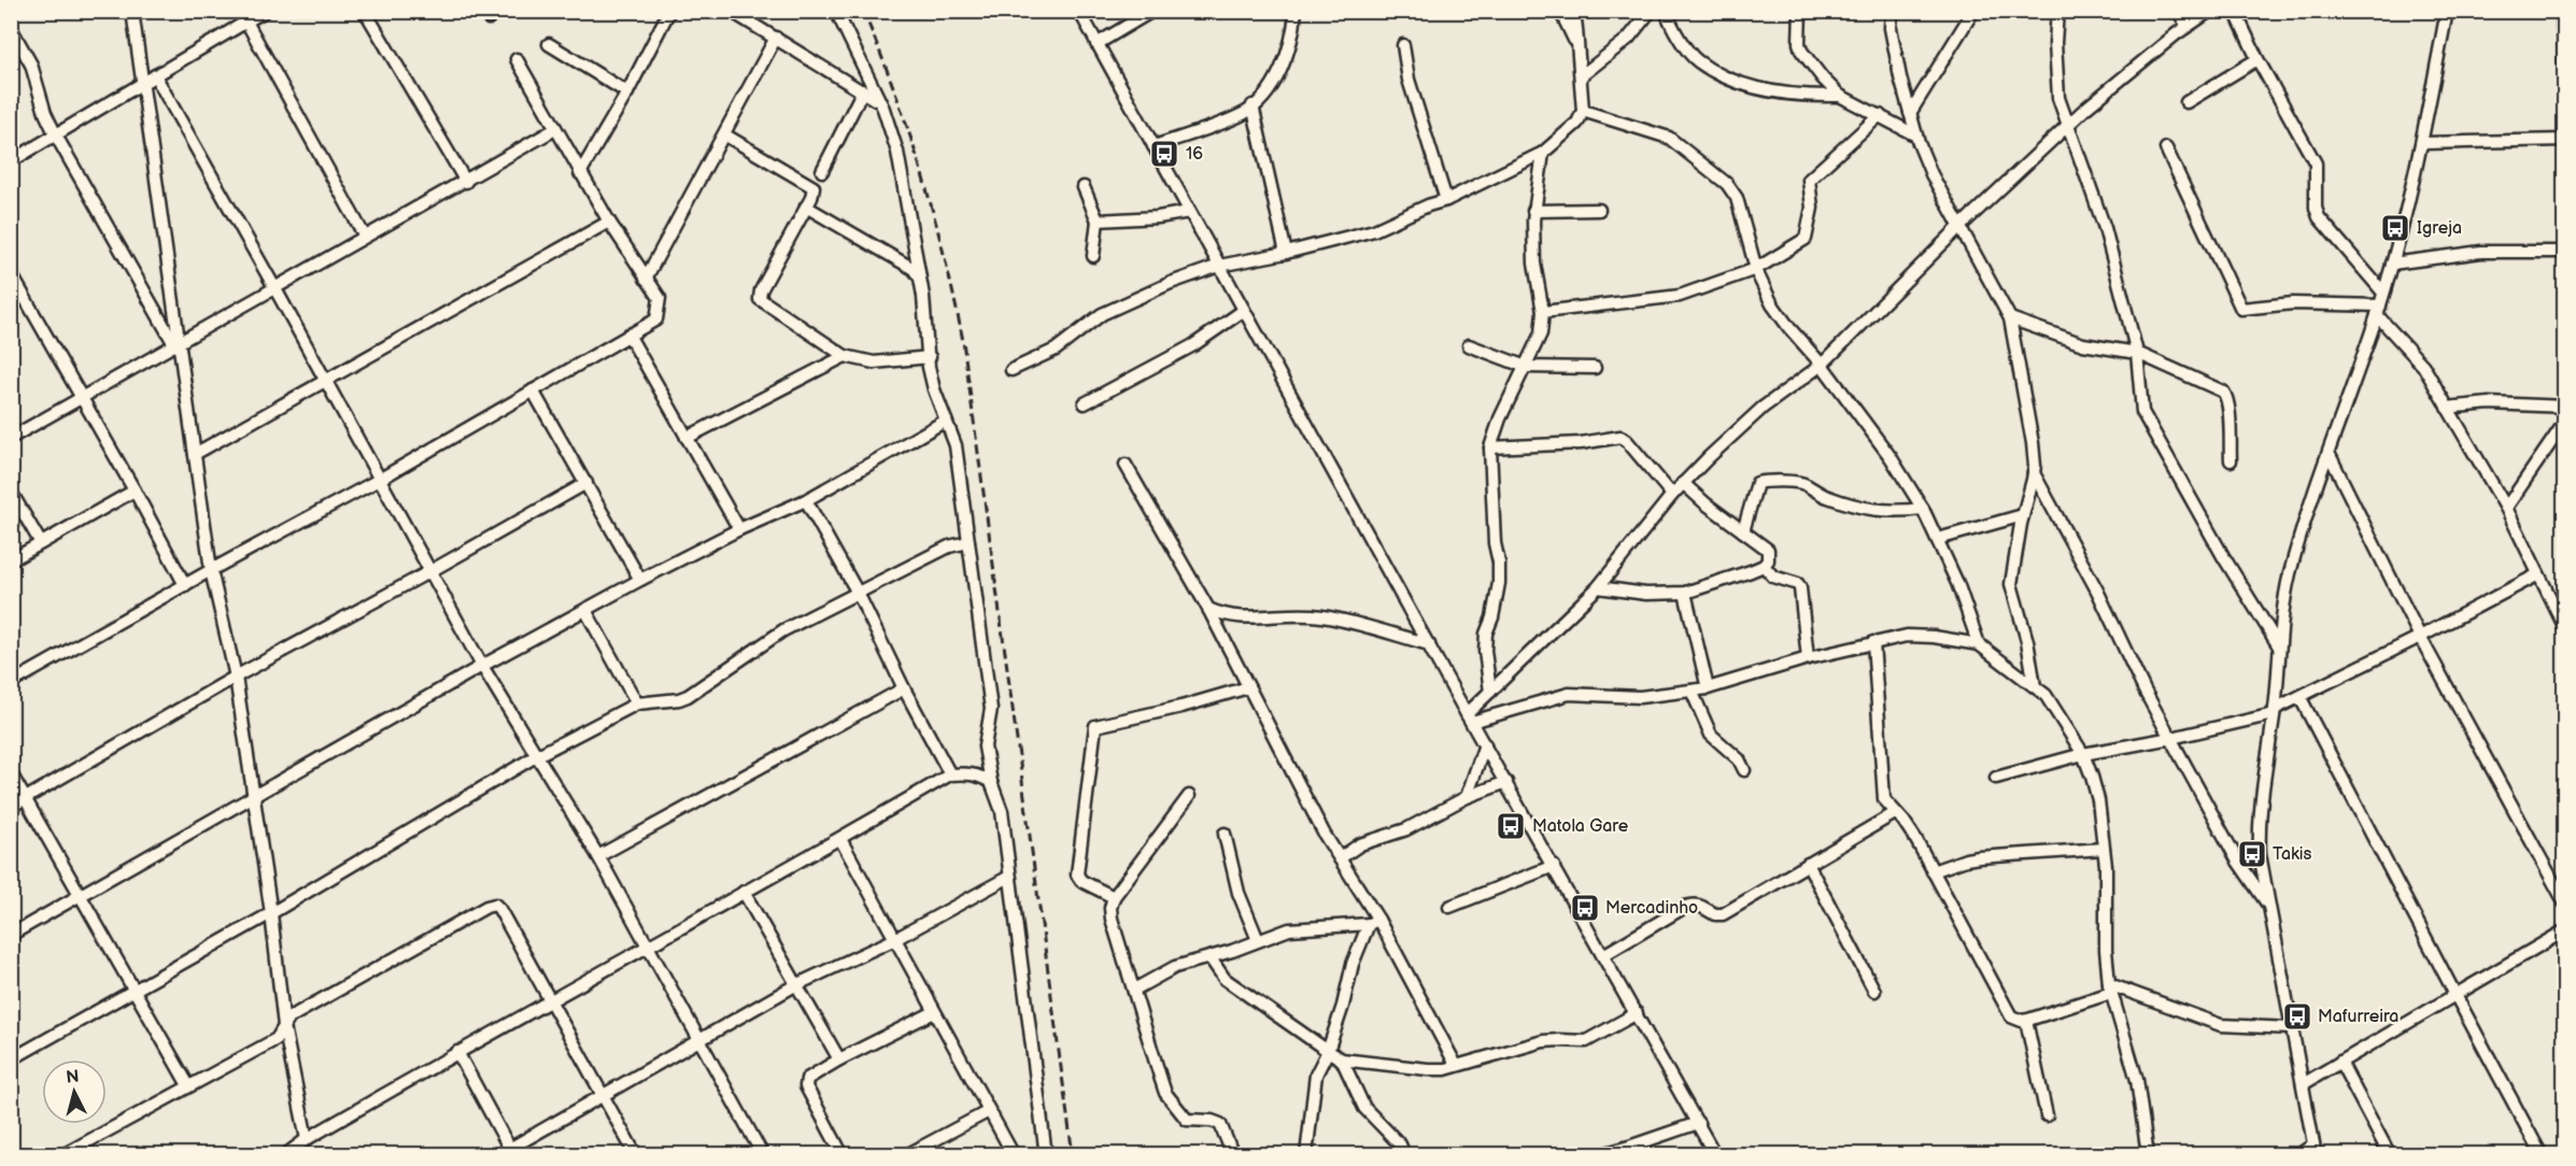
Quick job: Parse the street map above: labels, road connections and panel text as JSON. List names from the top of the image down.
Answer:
{
  "places": {
    "bus stop": [
      "16",
      "Igreja",
      "Matola Gare",
      "Takis",
      "Mercadinho",
      "Mafurreira"
    ]
  },
  "north": "top"
}
